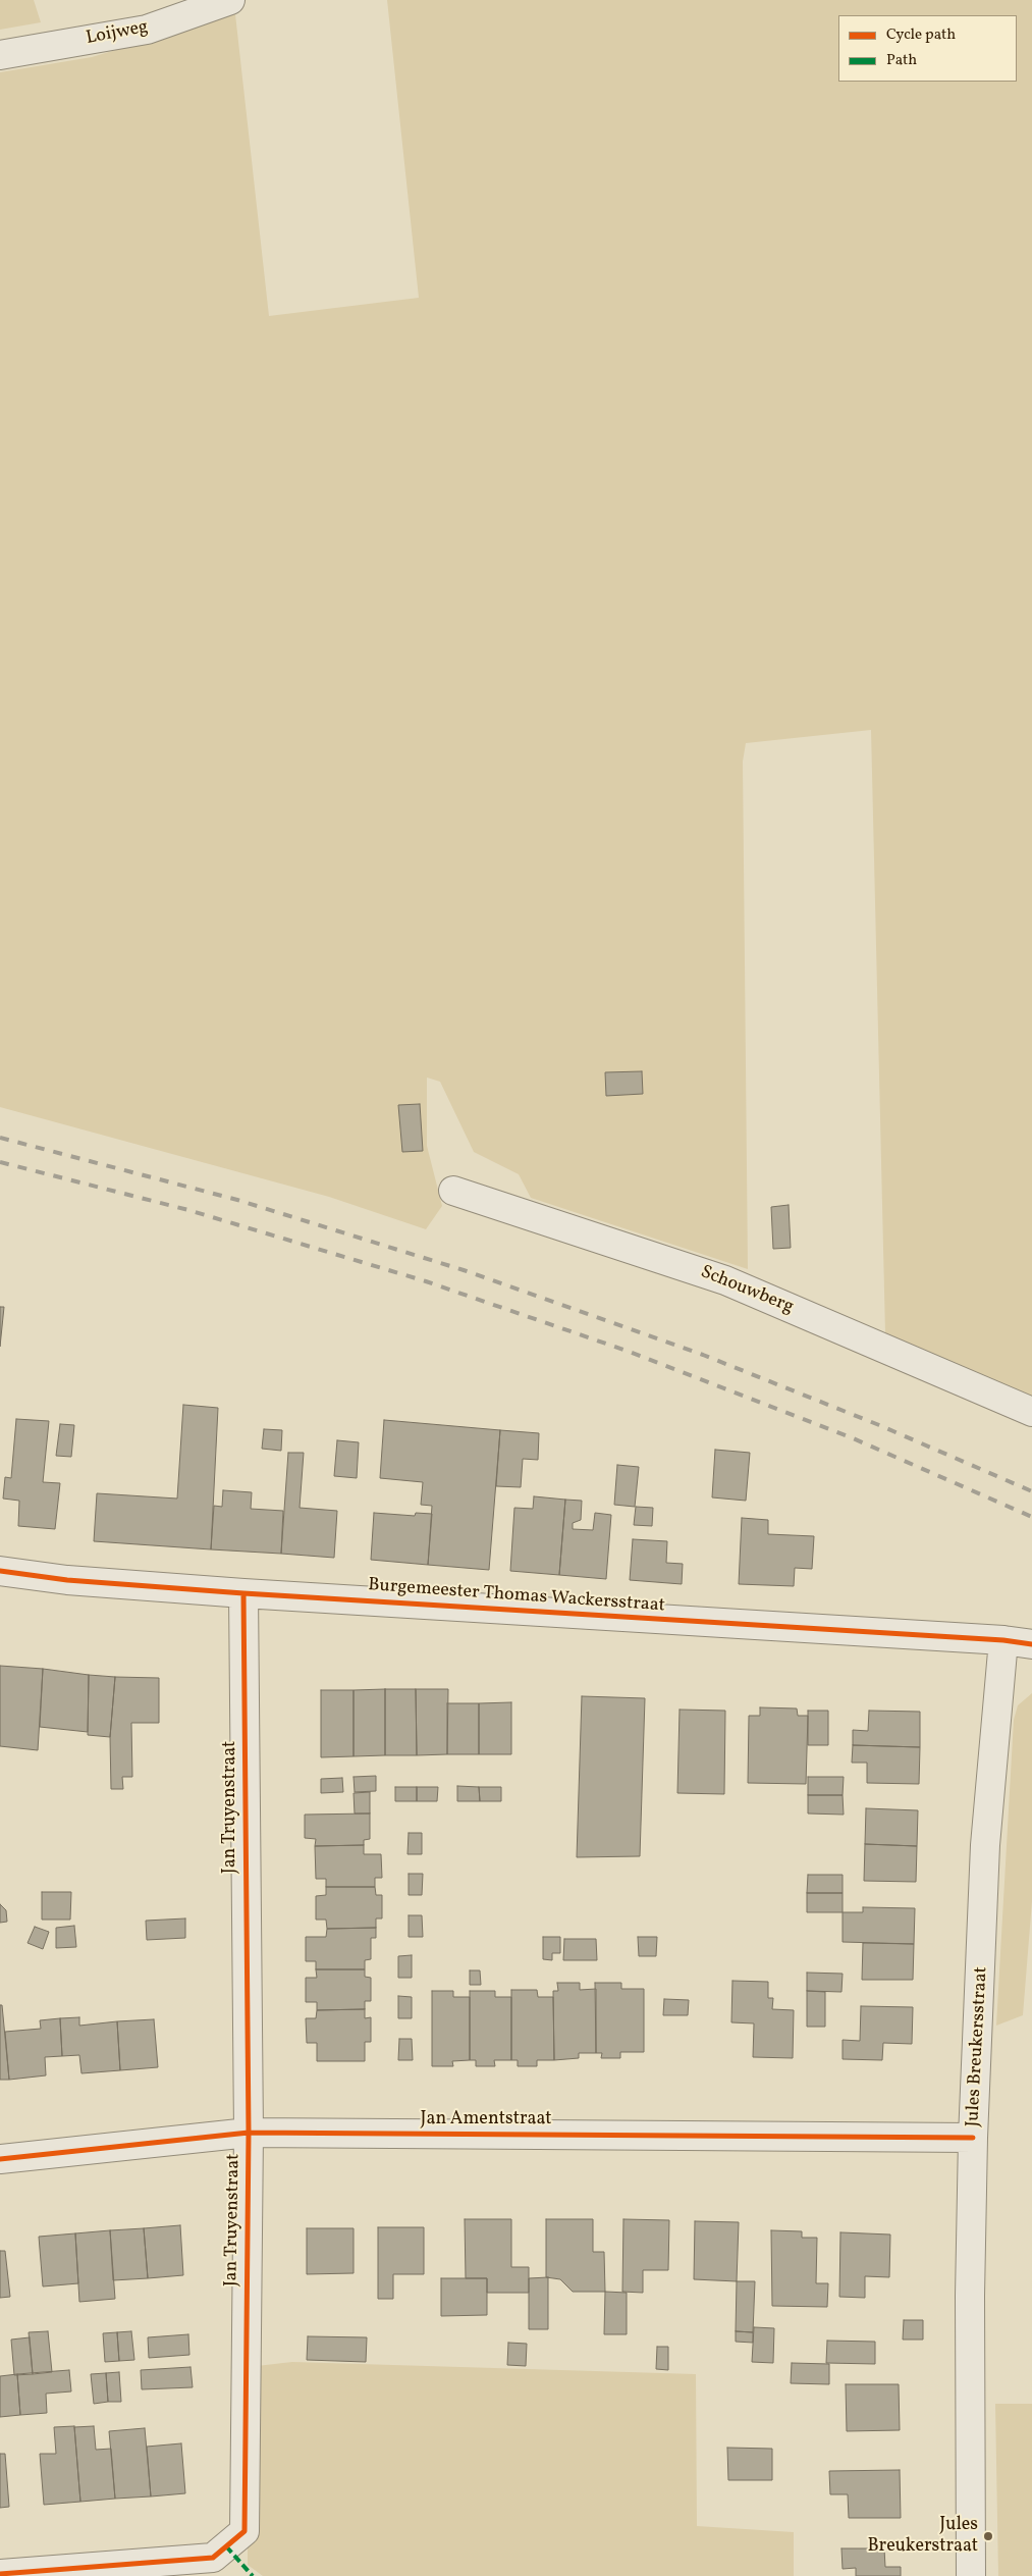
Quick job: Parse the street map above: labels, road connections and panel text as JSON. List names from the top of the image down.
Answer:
{
  "streets": {
    "street": [
      "Loijweg",
      "Schouwberg",
      "Burgemeester Thomas Wackersstraat",
      "Jan Truyenstraat",
      "Jules Breukersstraat",
      "Jan Amentstraat"
    ]
  },
  "crossings": [
    ["Burgemeester Thomas Wackersstraat", "Jan Truyenstraat"],
    ["Burgemeester Thomas Wackersstraat", "Jules Breukersstraat"],
    ["Jan Truyenstraat", "Jan Amentstraat"],
    ["Jules Breukersstraat", "Jan Amentstraat"]
  ],
  "places": ["Jules Breukerstraat"],
  "legend": ["Cycle path", "Path"]
}
